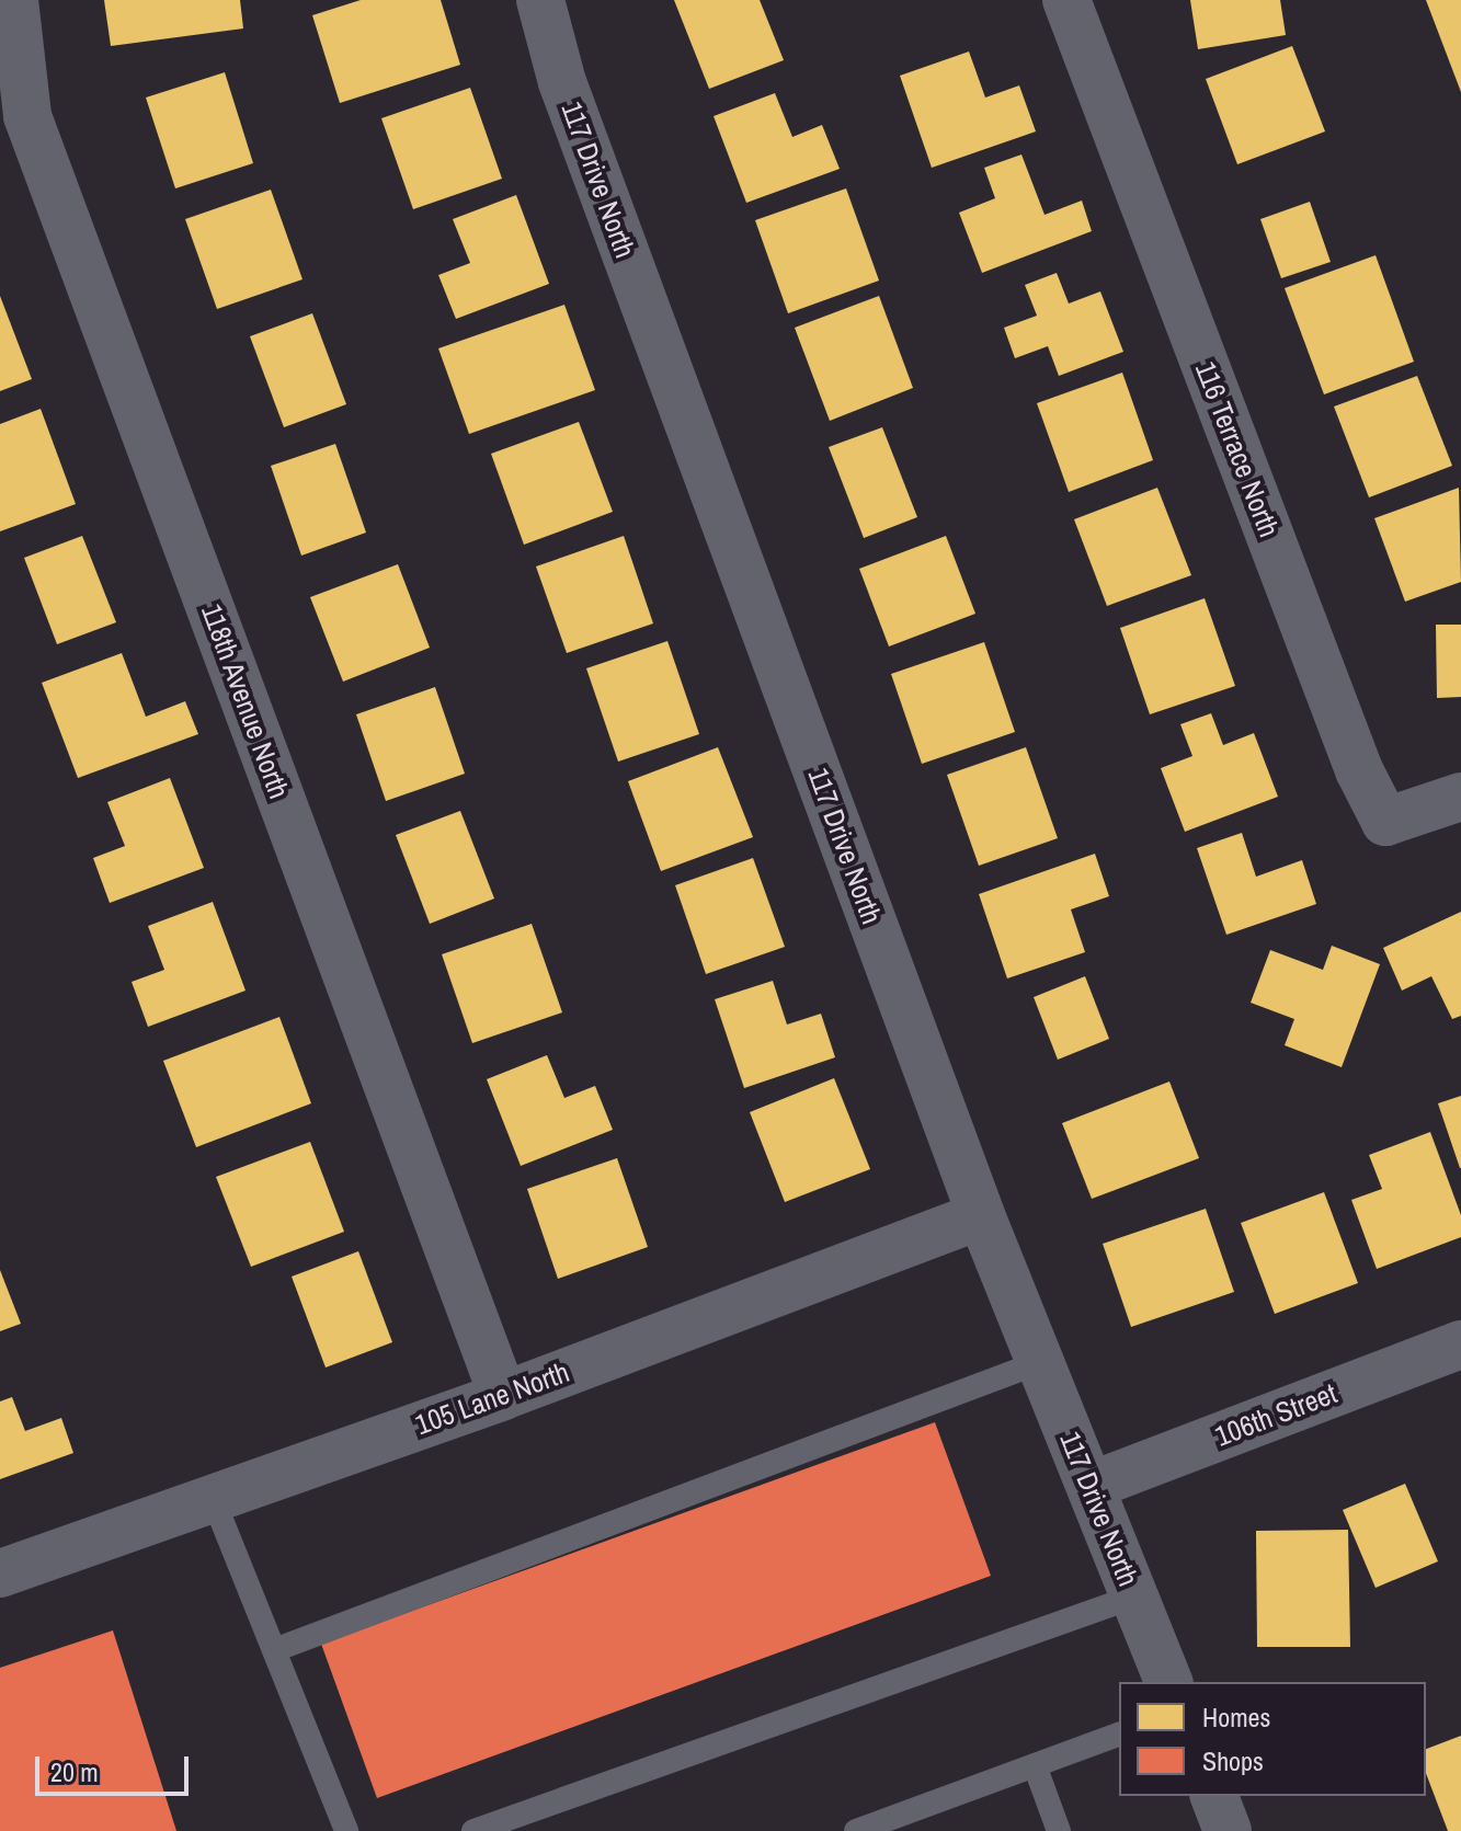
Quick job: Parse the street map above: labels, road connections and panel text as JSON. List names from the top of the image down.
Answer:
{
  "streets": {
    "street": [
      "117 Drive North",
      "116 Terrace North",
      "118th Avenue North",
      "105 Lane North",
      "106th Street"
    ]
  },
  "crossings": [
    ["117 Drive North", "105 Lane North"],
    ["117 Drive North", "106th Street"],
    ["118th Avenue North", "105 Lane North"]
  ],
  "legend": ["Homes", "Shops"],
  "scale_bar": "20 m"
}
